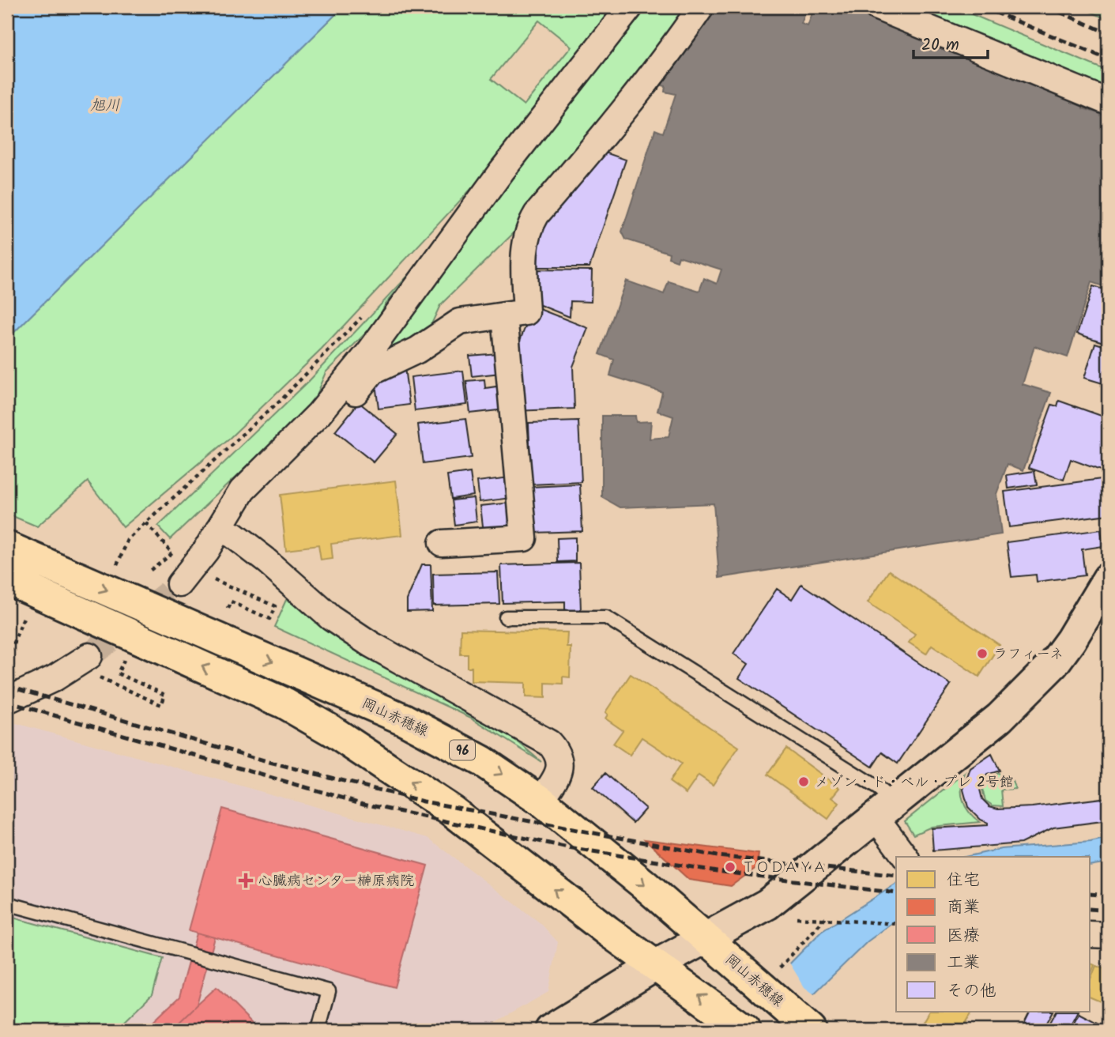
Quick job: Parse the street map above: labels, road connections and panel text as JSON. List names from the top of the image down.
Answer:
{
  "streets": {
    "main road": ["岡山赤穂線", "96"]
  },
  "water": ["旭川"],
  "places": {
    "other": ["ラフィーネ", "メゾン・ド・ベル・プレ 2号館", "ＴＯＤＡＹＡ"],
    "health": ["心臓病センター榊原病院"]
  },
  "legend": [
    "住宅",
    "商業",
    "医療",
    "工業",
    "その他"
  ],
  "scale_bar": "20 m"
}
